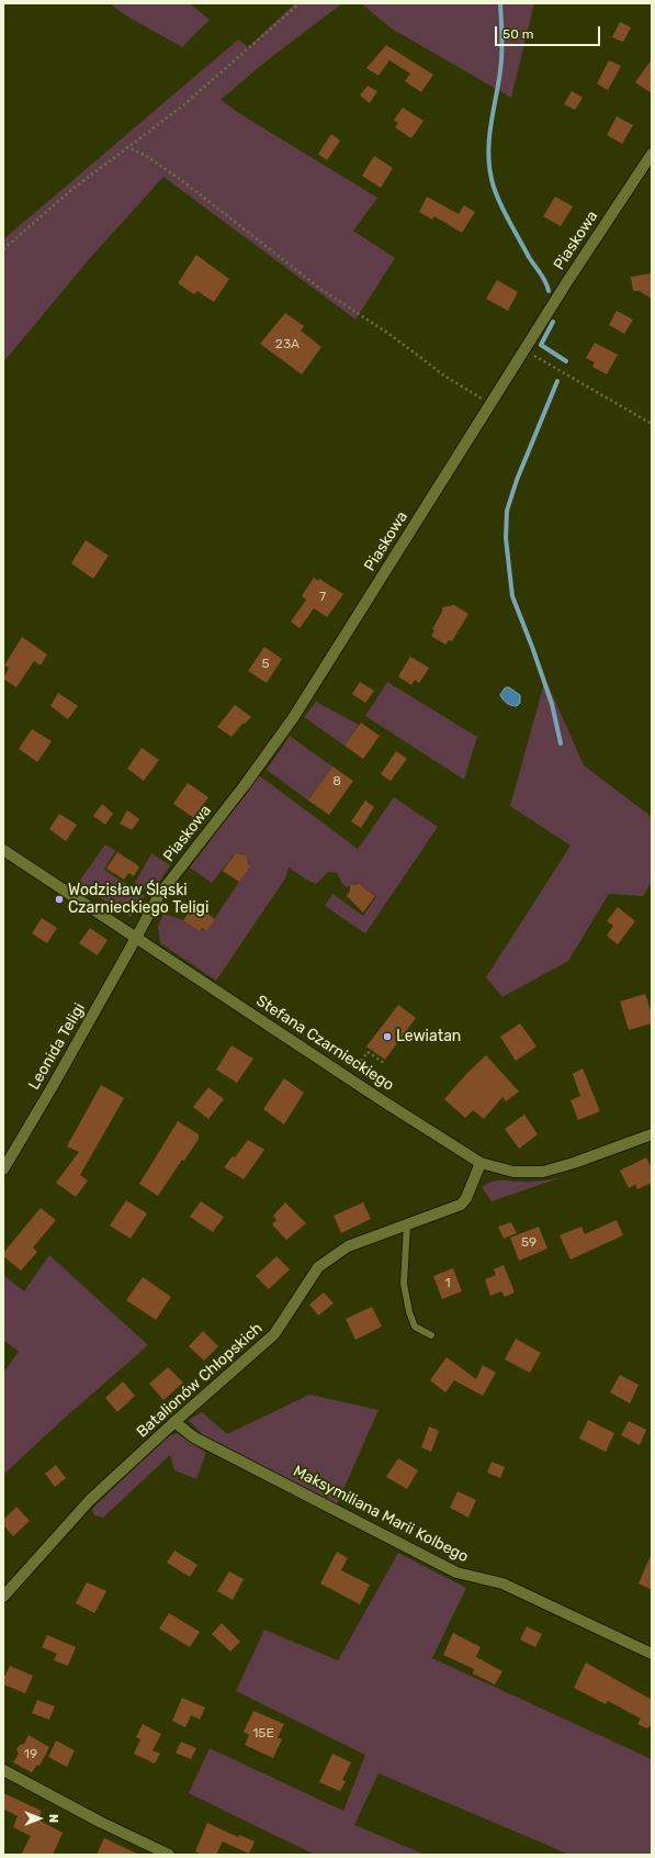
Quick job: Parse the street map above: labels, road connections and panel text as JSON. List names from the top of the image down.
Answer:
{
  "streets": {
    "street": [
      "Piaskowa",
      "Stefana Czarnieckiego",
      "Leonida Teligi",
      "Batalionów Chłopskich",
      "Maksymiliana Marii Kolbego"
    ]
  },
  "crossings": [
    ["Piaskowa", "Stefana Czarnieckiego"],
    ["Piaskowa", "Leonida Teligi"],
    ["Stefana Czarnieckiego", "Leonida Teligi"],
    ["Stefana Czarnieckiego", "Batalionów Chłopskich"],
    ["Batalionów Chłopskich", "Maksymiliana Marii Kolbego"]
  ],
  "places": ["Wodzisław Śląski Czarnieckiego Teligi", "Lewiatan"],
  "house_numbers": [
    "23A",
    "7",
    "5",
    "8",
    "59",
    "1",
    "15E",
    "19"
  ],
  "scale_bar": "50 m",
  "north": "right"
}
